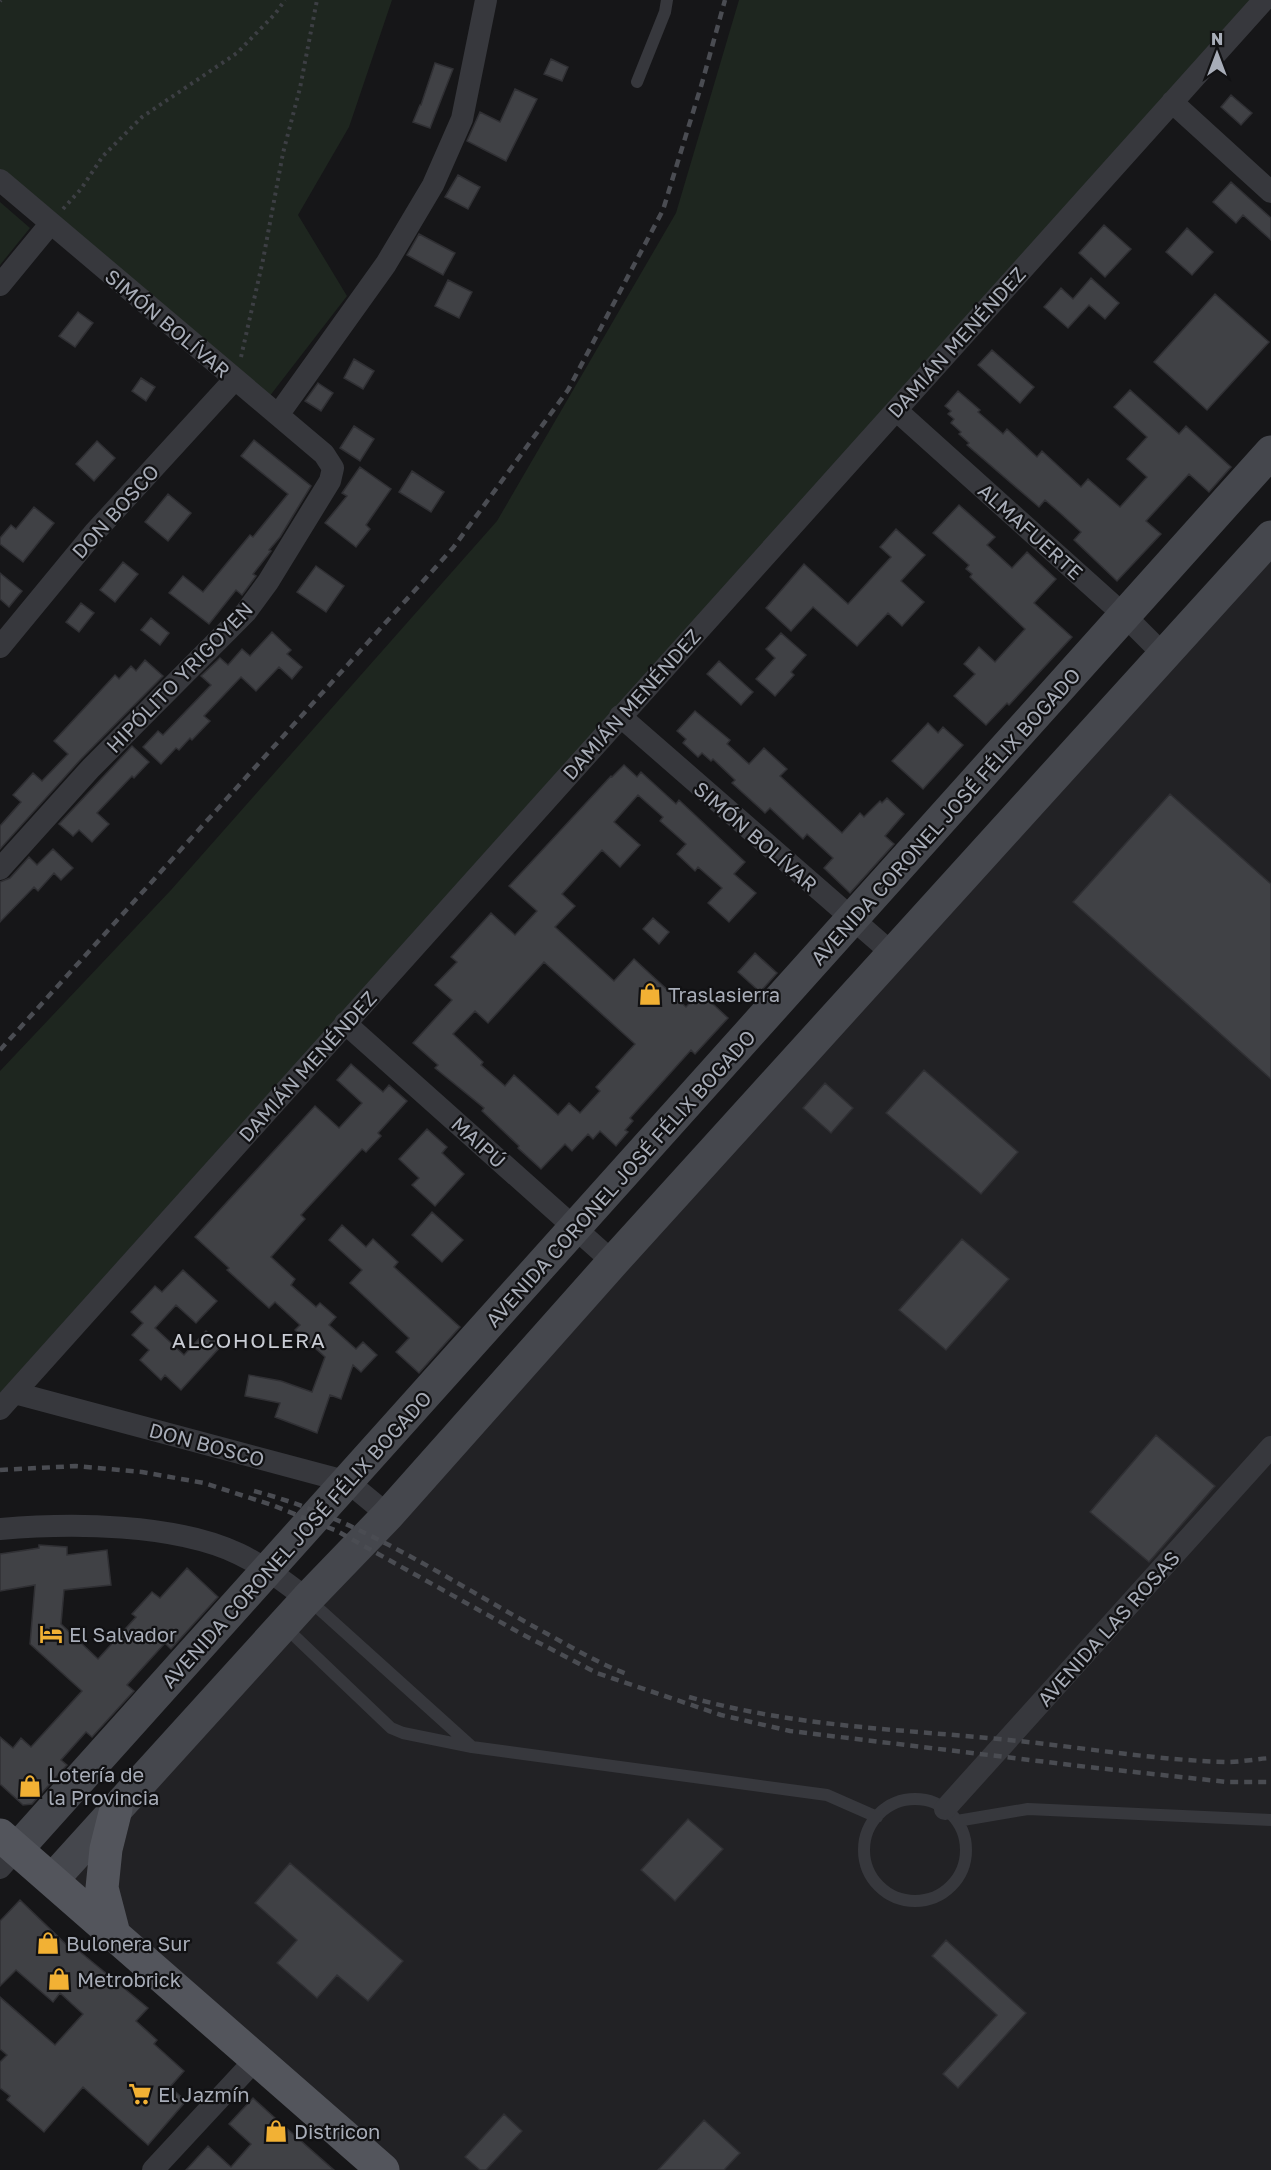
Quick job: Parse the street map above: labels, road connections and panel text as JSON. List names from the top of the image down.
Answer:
{
  "streets": {
    "main road": ["AVENIDA CORONEL JOSÉ FÉLIX BOGADO"],
    "street": [
      "SIMÓN BOLÍVAR",
      "DAMIÁN MENÉNDEZ",
      "DON BOSCO",
      "ALMAFUERTE",
      "HIPÓLITO YRIGOYEN",
      "MAIPÚ",
      "AVENIDA LAS ROSAS"
    ]
  },
  "crossings": [
    ["SIMÓN BOLÍVAR", "DAMIÁN MENÉNDEZ"],
    ["SIMÓN BOLÍVAR", "DON BOSCO"],
    ["SIMÓN BOLÍVAR", "HIPÓLITO YRIGOYEN"],
    ["SIMÓN BOLÍVAR", "AVENIDA CORONEL JOSÉ FÉLIX BOGADO"],
    ["DAMIÁN MENÉNDEZ", "DON BOSCO"],
    ["DAMIÁN MENÉNDEZ", "ALMAFUERTE"],
    ["DAMIÁN MENÉNDEZ", "MAIPÚ"],
    ["DON BOSCO", "AVENIDA CORONEL JOSÉ FÉLIX BOGADO"],
    ["ALMAFUERTE", "AVENIDA CORONEL JOSÉ FÉLIX BOGADO"],
    ["AVENIDA CORONEL JOSÉ FÉLIX BOGADO", "MAIPÚ"]
  ],
  "districts": ["ALCOHOLERA"],
  "places": {
    "shop": [
      "Traslasierra",
      "Lotería de la Provincia",
      "Bulonera Sur",
      "Metrobrick",
      "Districon"
    ],
    "hotel": ["El Salvador"],
    "supermarket": ["El Jazmín"]
  },
  "north": "top"
}
